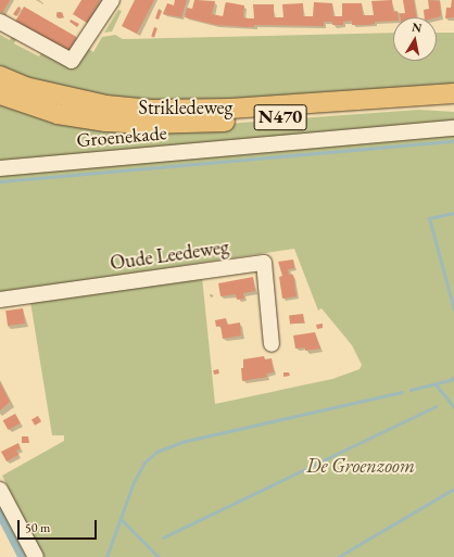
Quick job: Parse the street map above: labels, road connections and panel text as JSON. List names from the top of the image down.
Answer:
{
  "streets": {
    "main road": ["Strikledeweg", "N470"],
    "street": ["Groenekade", "Oude Leedeweg"]
  },
  "parks": ["De Groenzoom"],
  "scale_bar": "50 m",
  "north": "top"
}
